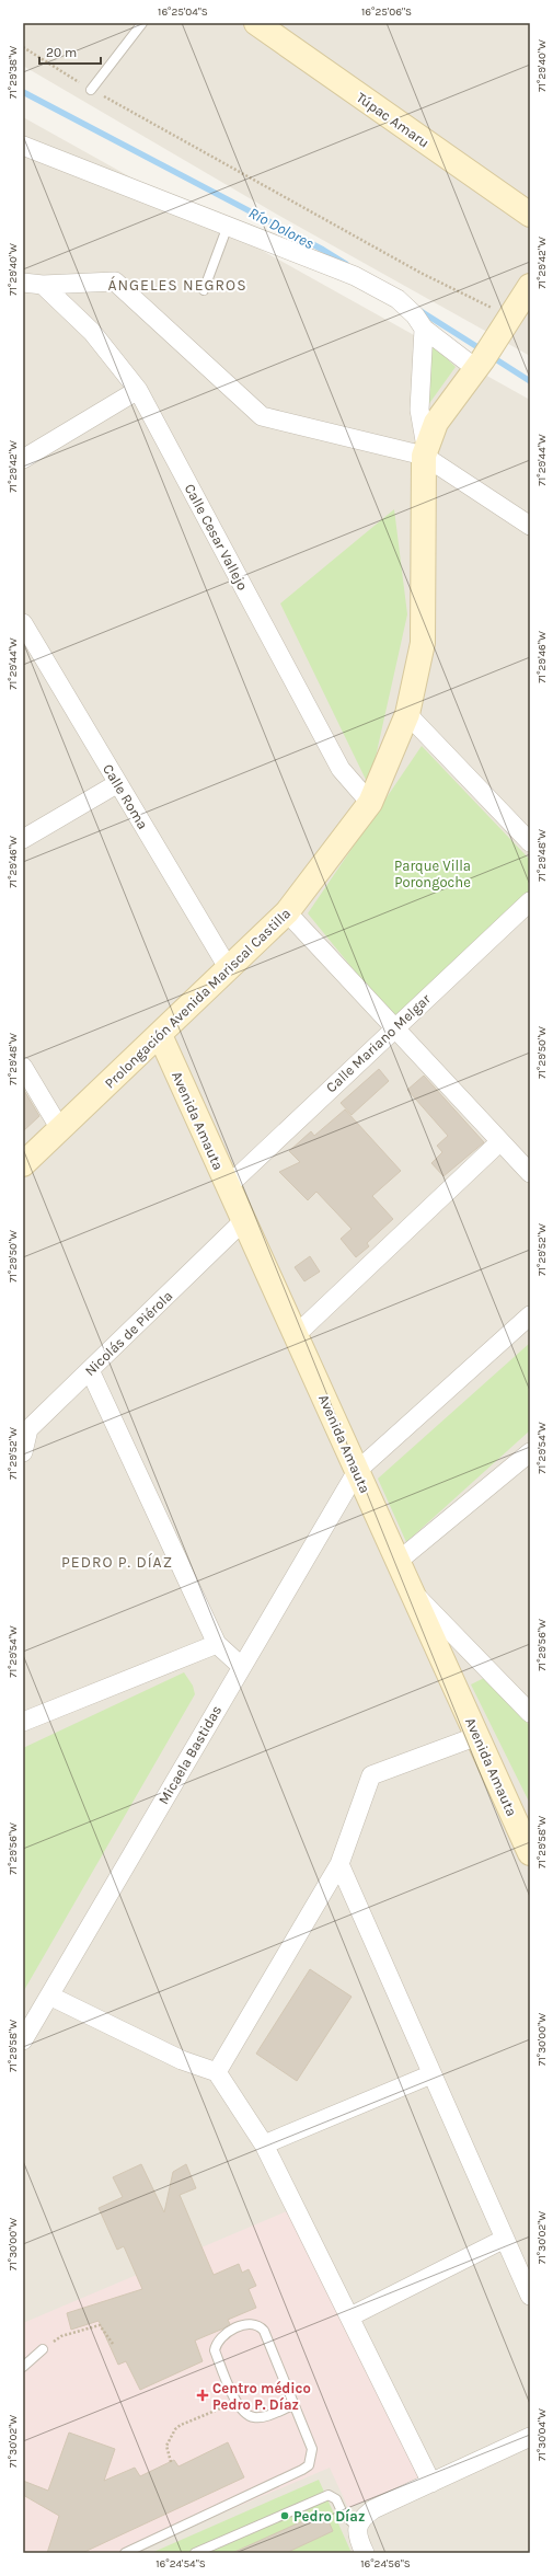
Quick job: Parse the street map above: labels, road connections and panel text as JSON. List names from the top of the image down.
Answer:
{
  "streets": {
    "main road": ["Túpac Amaru", "Prolongación Avenida Mariscal Castilla", "Avenida Amauta"],
    "street": [
      "Calle Cesar Vallejo",
      "Calle Roma",
      "Calle Mariano Melgar",
      "Nicolás de Piérola",
      "Micaela Bastidas"
    ]
  },
  "crossings": [
    ["Calle Cesar Vallejo", "Prolongación Avenida Mariscal Castilla"],
    ["Calle Roma", "Prolongación Avenida Mariscal Castilla"],
    ["Prolongación Avenida Mariscal Castilla", "Avenida Amauta"],
    ["Calle Mariano Melgar", "Avenida Amauta"],
    ["Avenida Amauta", "Nicolás de Piérola"],
    ["Avenida Amauta", "Micaela Bastidas"]
  ],
  "districts": ["ÁNGELES NEGROS", "PEDRO P. DÍAZ"],
  "water": ["Río Dolores"],
  "parks": ["Parque Villa Porongoche"],
  "places": {
    "health": ["Centro médico Pedro P. Díaz"],
    "other": ["Pedro Díaz"]
  },
  "scale_bar": "20 m",
  "coordinates": [
    "16°25'04\"S",
    "16°25'06\"S",
    "71°29'40\"W",
    "71°29'38\"W",
    "71°29'42\"W",
    "71°29'44\"W",
    "71°29'46\"W",
    "71°29'48\"W",
    "71°29'50\"W",
    "71°29'52\"W",
    "71°29'54\"W",
    "71°29'56\"W",
    "71°29'58\"W",
    "71°30'00\"W",
    "71°30'02\"W",
    "71°30'04\"W",
    "16°24'54\"S",
    "16°24'56\"S"
  ]
}
